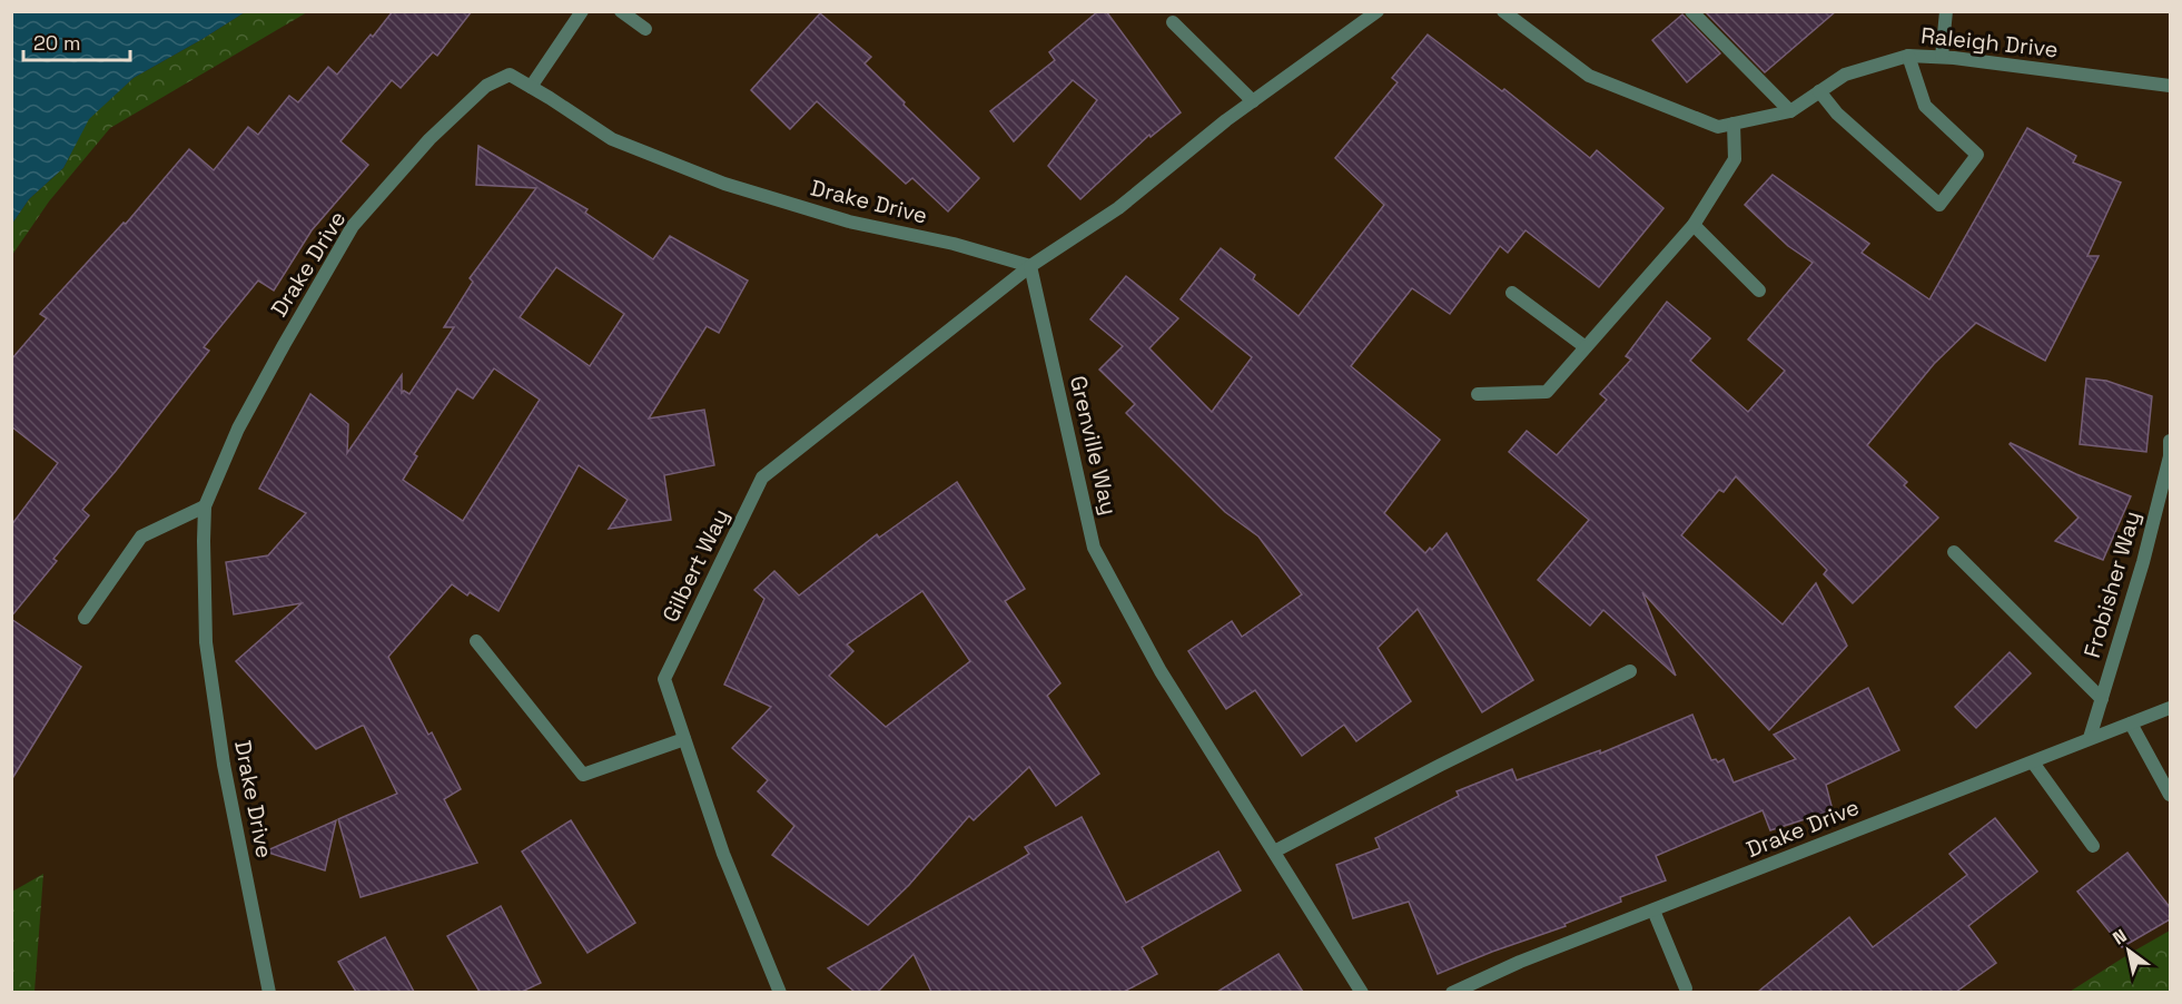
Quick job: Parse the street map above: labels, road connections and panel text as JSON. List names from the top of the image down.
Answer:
{
  "streets": {
    "lane": [
      "Raleigh Drive",
      "Drake Drive",
      "Grenville Way",
      "Gilbert Way",
      "Frobisher Way"
    ]
  },
  "crossings": [
    ["Drake Drive", "Grenville Way"],
    ["Drake Drive", "Gilbert Way"],
    ["Drake Drive", "Frobisher Way"],
    ["Grenville Way", "Gilbert Way"]
  ],
  "scale_bar": "20 m",
  "north": "top left"
}
